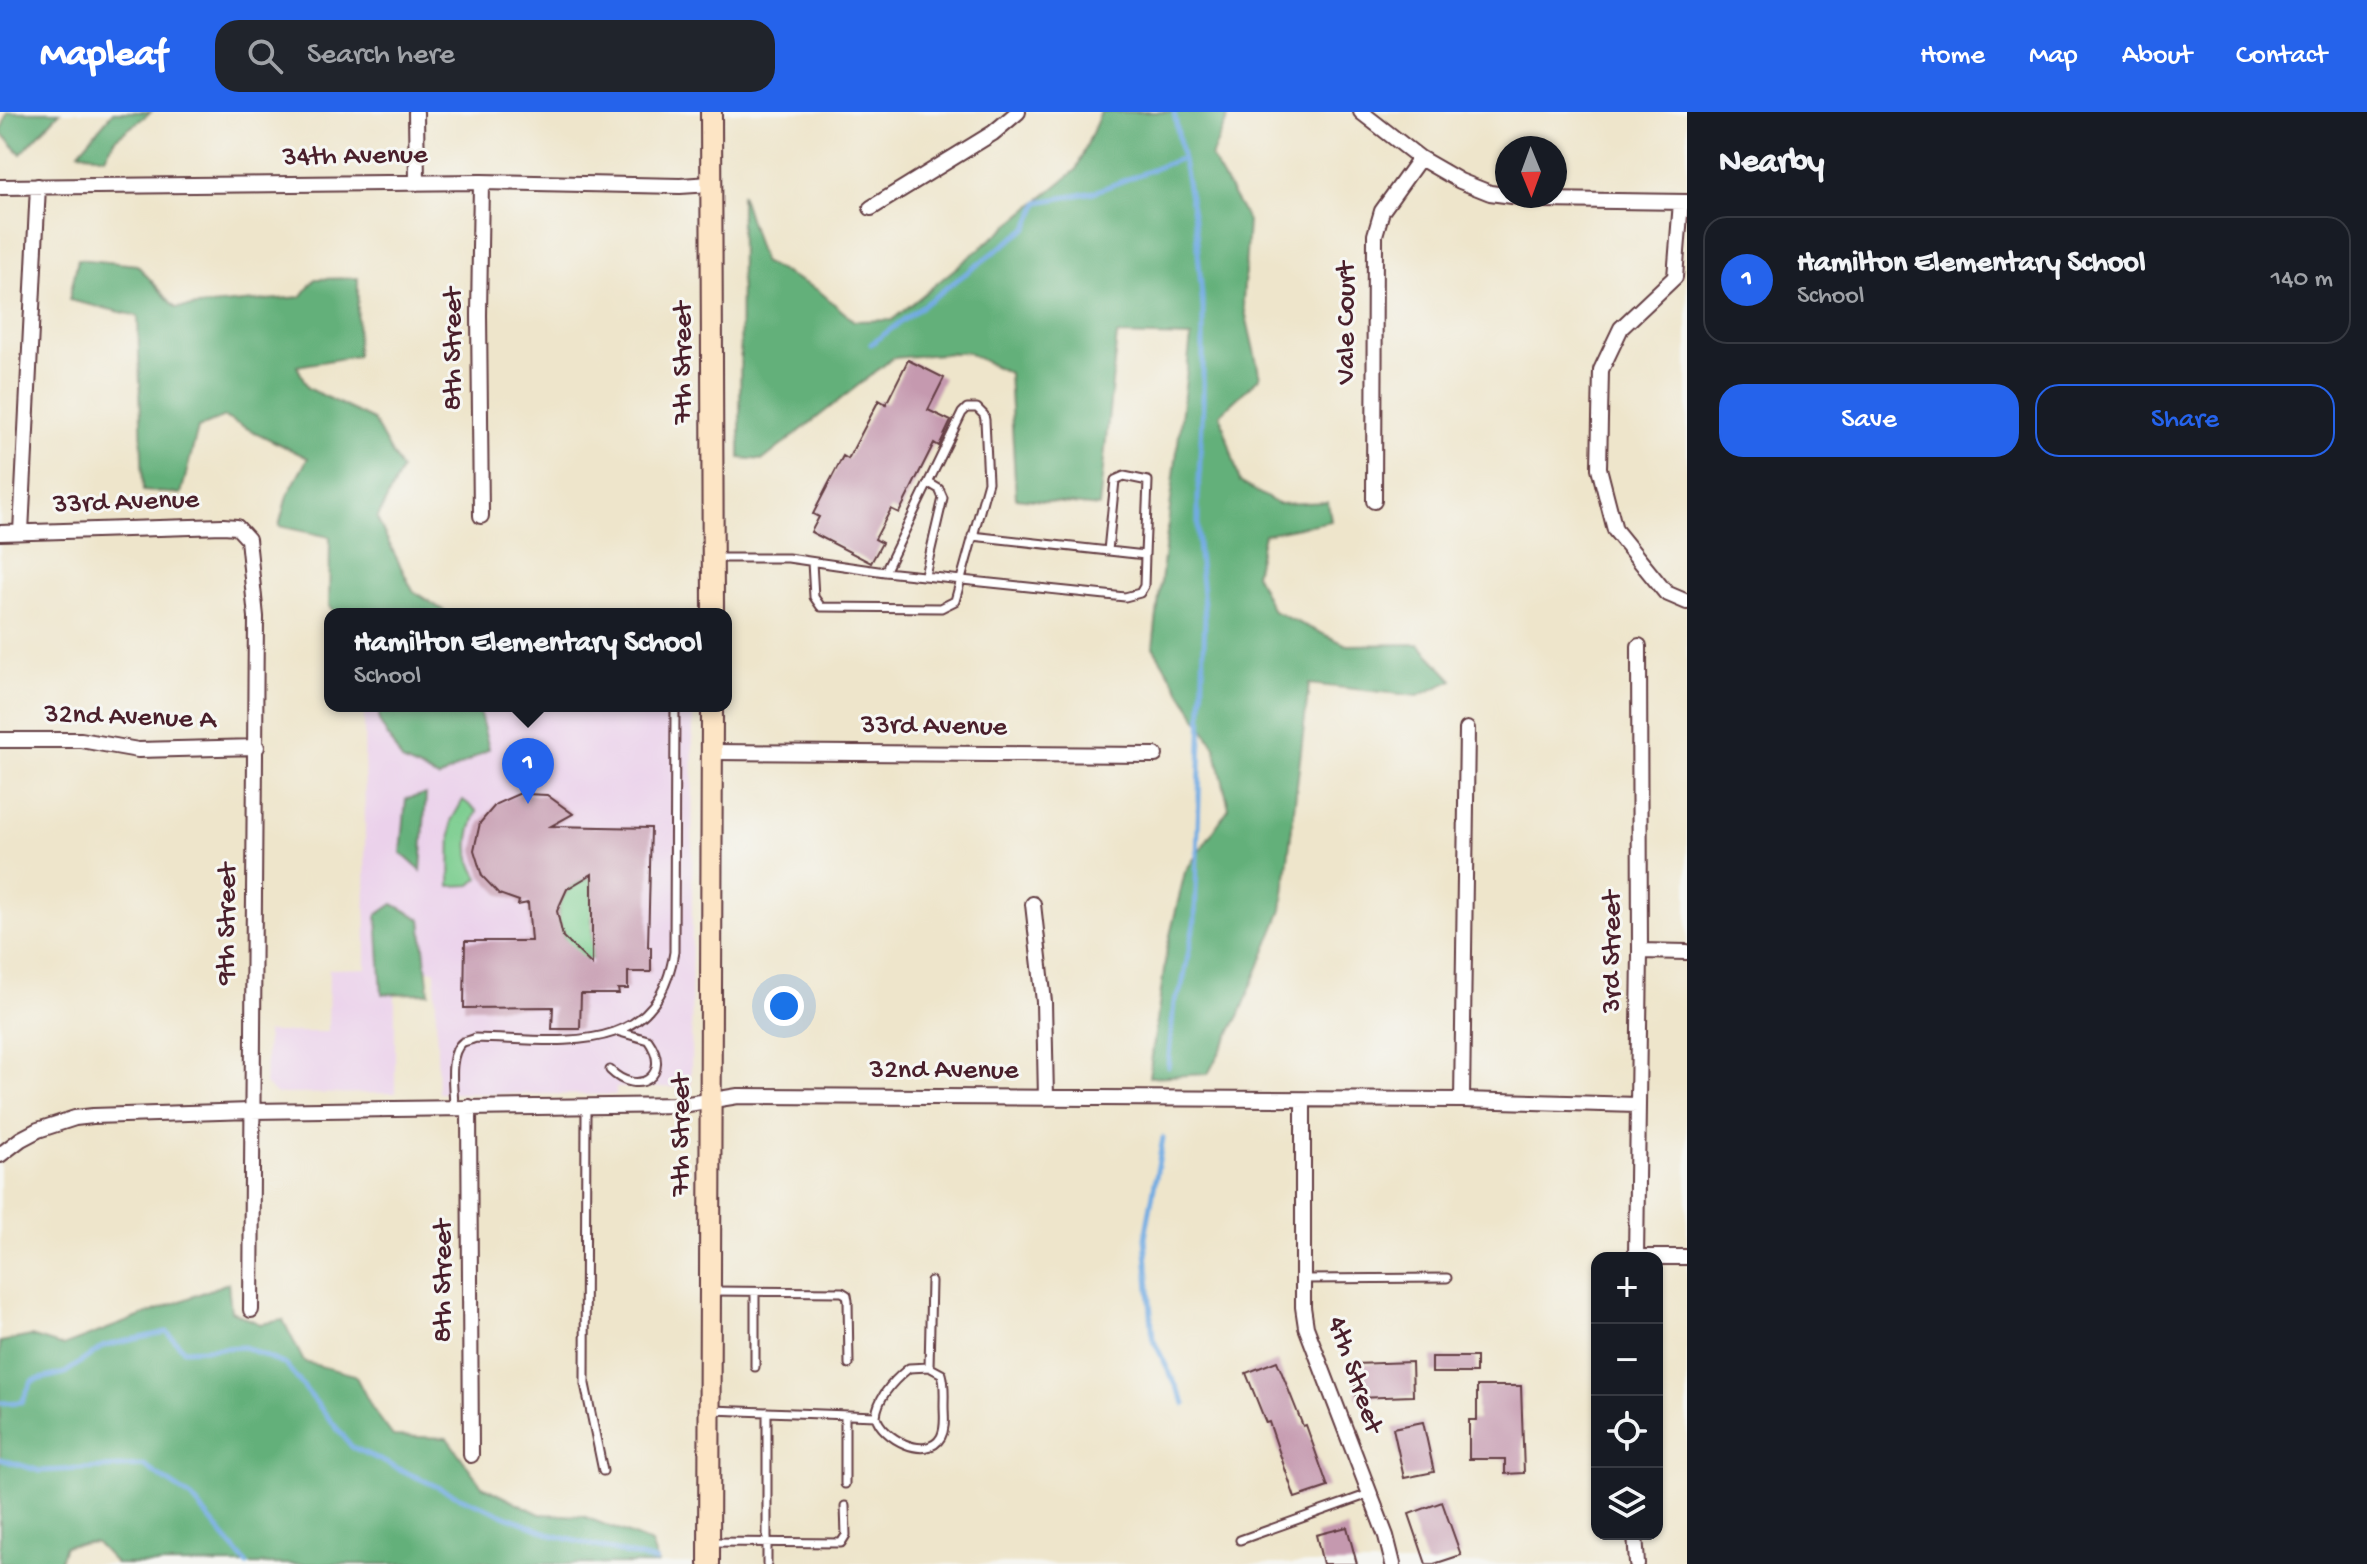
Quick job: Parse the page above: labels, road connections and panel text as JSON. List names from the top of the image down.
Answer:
{
  "streets": {
    "street": [
      "34th Avenue",
      "Vale Court",
      "8th Street",
      "7th Street",
      "33rd Avenue",
      "32nd Avenue A",
      "9th Street",
      "3rd Street",
      "32nd Avenue",
      "4th Street"
    ]
  },
  "crossings": [
    ["34th Avenue", "8th Street"],
    ["34th Avenue", "7th Street"],
    ["8th Street", "32nd Avenue"],
    ["7th Street", "33rd Avenue"],
    ["7th Street", "32nd Avenue"],
    ["33rd Avenue", "9th Street"],
    ["32nd Avenue A", "9th Street"],
    ["9th Street", "32nd Avenue"],
    ["3rd Street", "32nd Avenue"],
    ["32nd Avenue", "4th Street"]
  ],
  "north": "bottom",
  "page": {
    "header": "Mapleaf",
    "search": "Search here",
    "nav": [
      "Home",
      "Map",
      "About",
      "Contact"
    ],
    "heading": "Nearby",
    "list": [
      {
        "mark": "1",
        "name": "Hamilton Elementary School",
        "note": "School",
        "value": "140 m"
      }
    ],
    "buttons": ["Save", "Share"],
    "popup": ["Hamilton Elementary School", "School"],
    "pins": "1",
    "map_buttons": ["+", "−"]
  }
}
